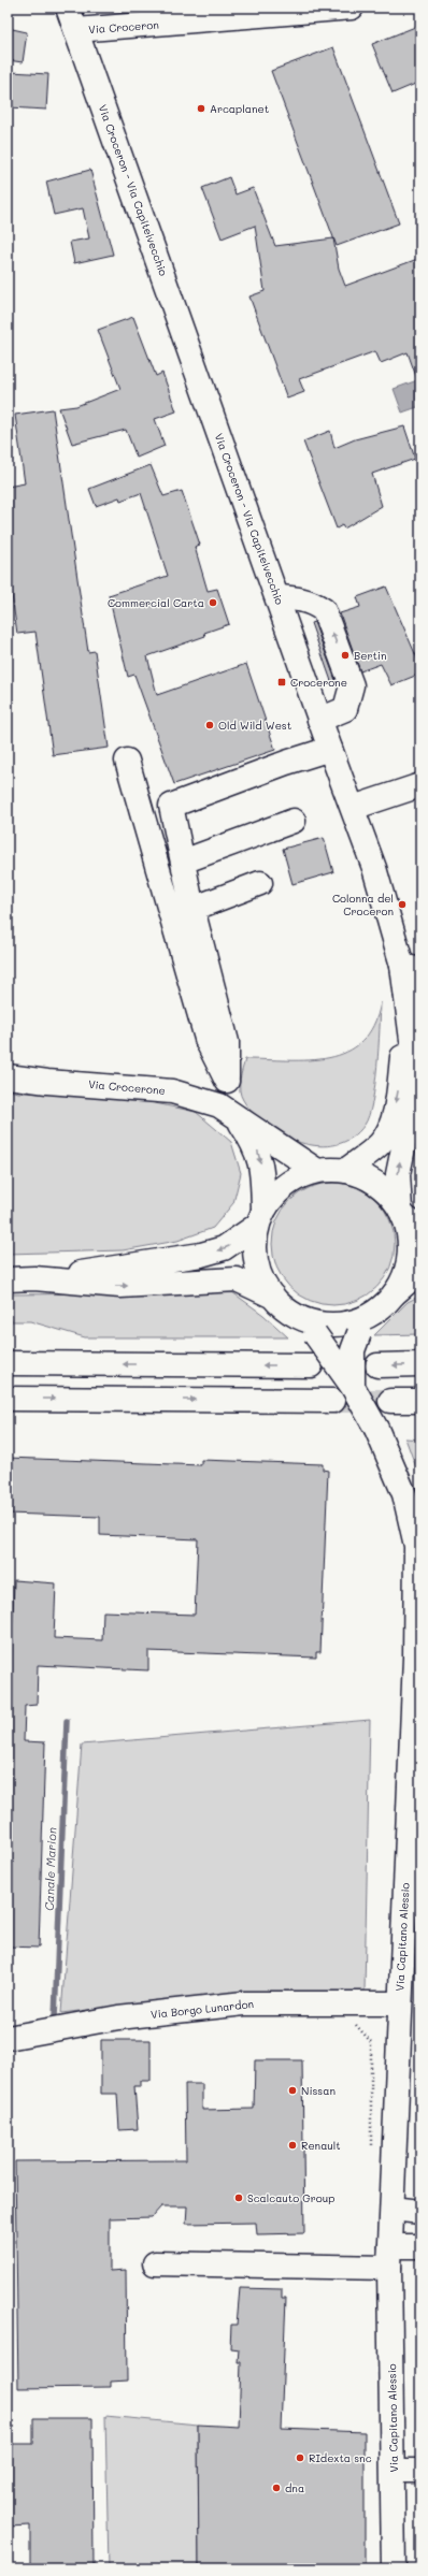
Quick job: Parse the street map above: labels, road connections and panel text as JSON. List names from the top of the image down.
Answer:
{
  "streets": {
    "main road": [
      "Via Croceron",
      "Via Croceron - Via Capitelvecchio",
      "Via Crocerone",
      "Via Capitano Alessio",
      "Via Borgo Lunardon"
    ]
  },
  "crossings": [
    ["Via Croceron", "Via Croceron - Via Capitelvecchio"],
    ["Via Capitano Alessio", "Via Borgo Lunardon"]
  ],
  "water": ["Canale Marion"],
  "places": {
    "other": [
      "Arcaplanet",
      "Commercial Carta",
      "Bertin",
      "Old Wild West",
      "Colonna del Croceron",
      "Nissan",
      "Renault",
      "Scalcauto Group",
      "RIdexta snc",
      "dna"
    ],
    "transit": ["Crocerone"]
  }
}
